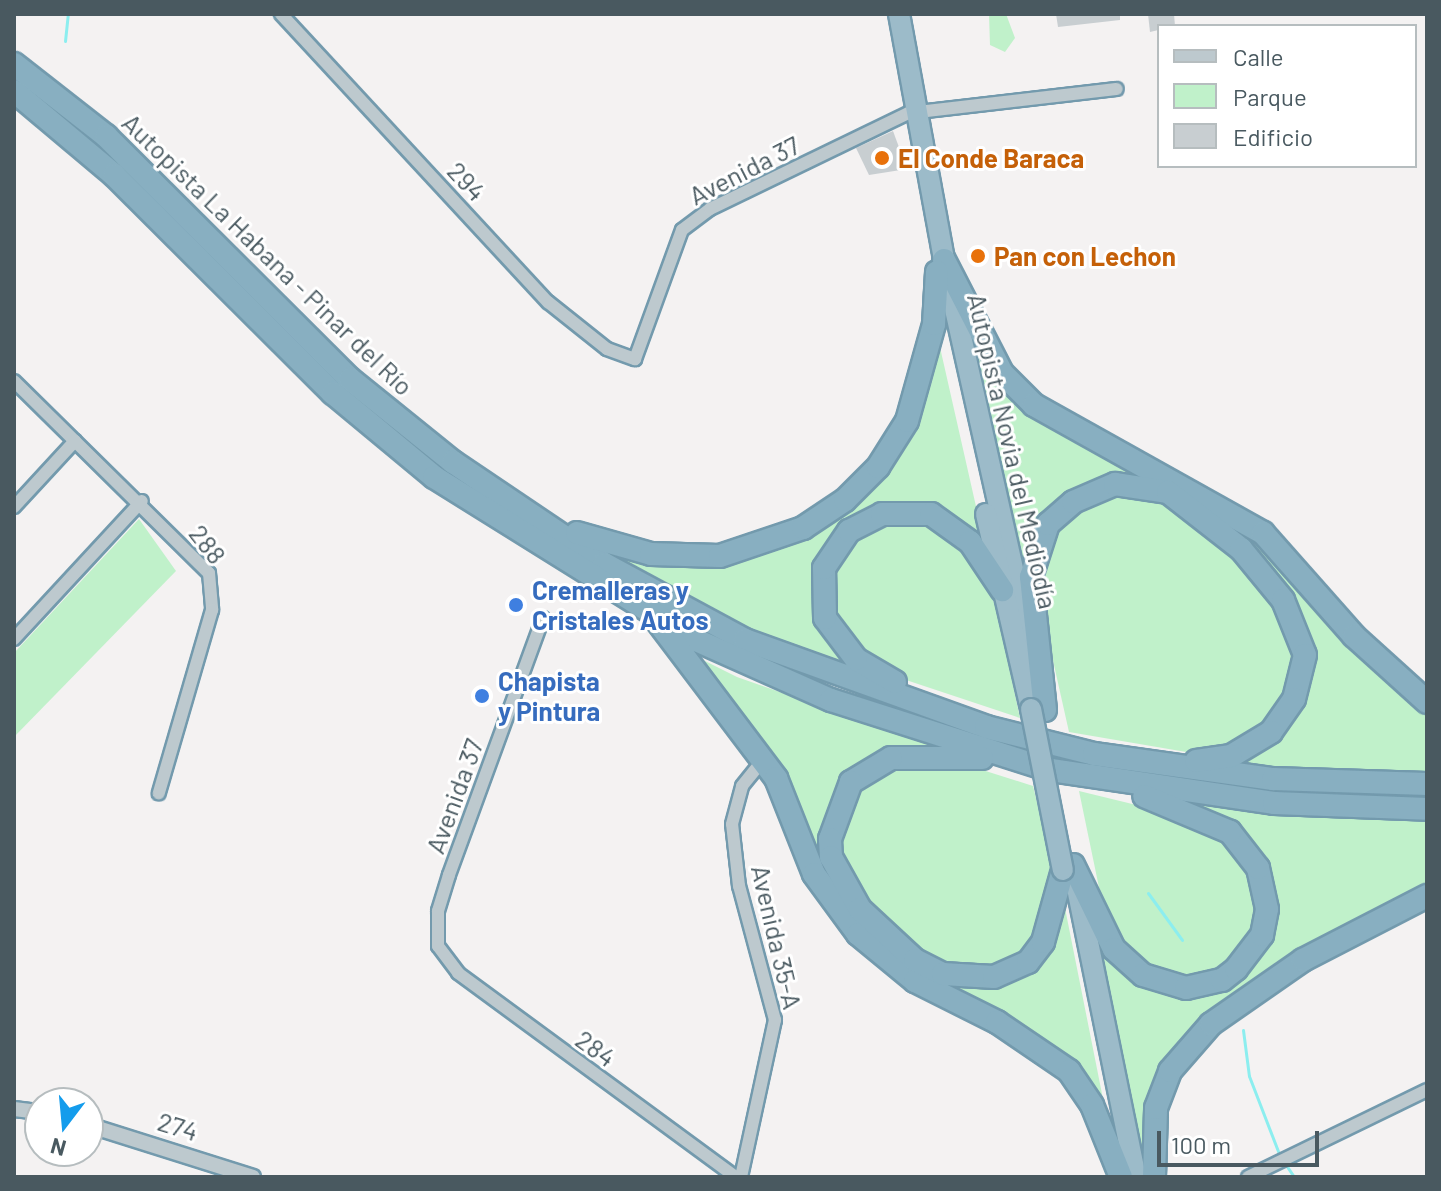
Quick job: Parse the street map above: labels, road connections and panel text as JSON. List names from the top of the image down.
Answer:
{
  "streets": {
    "highway": ["Autopista La Habana - Pinar del Río", "Autopista Novia del Mediodía"],
    "street": [
      "Avenida 37",
      "294",
      "288",
      "Avenida 35-A",
      "284",
      "274"
    ]
  },
  "crossings": [
    ["Avenida 37", "294"],
    ["Avenida 37", "Autopista Novia del Mediodía"],
    ["Avenida 37", "284"],
    ["Avenida 35-A", "284"]
  ],
  "places": [
    "El Conde Baraca",
    "Pan con Lechon",
    "Cremalleras y Cristales Autos",
    "Chapista y Pintura"
  ],
  "legend": ["Calle", "Parque", "Edificio"],
  "scale_bar": "100 m",
  "north": "bottom"
}
